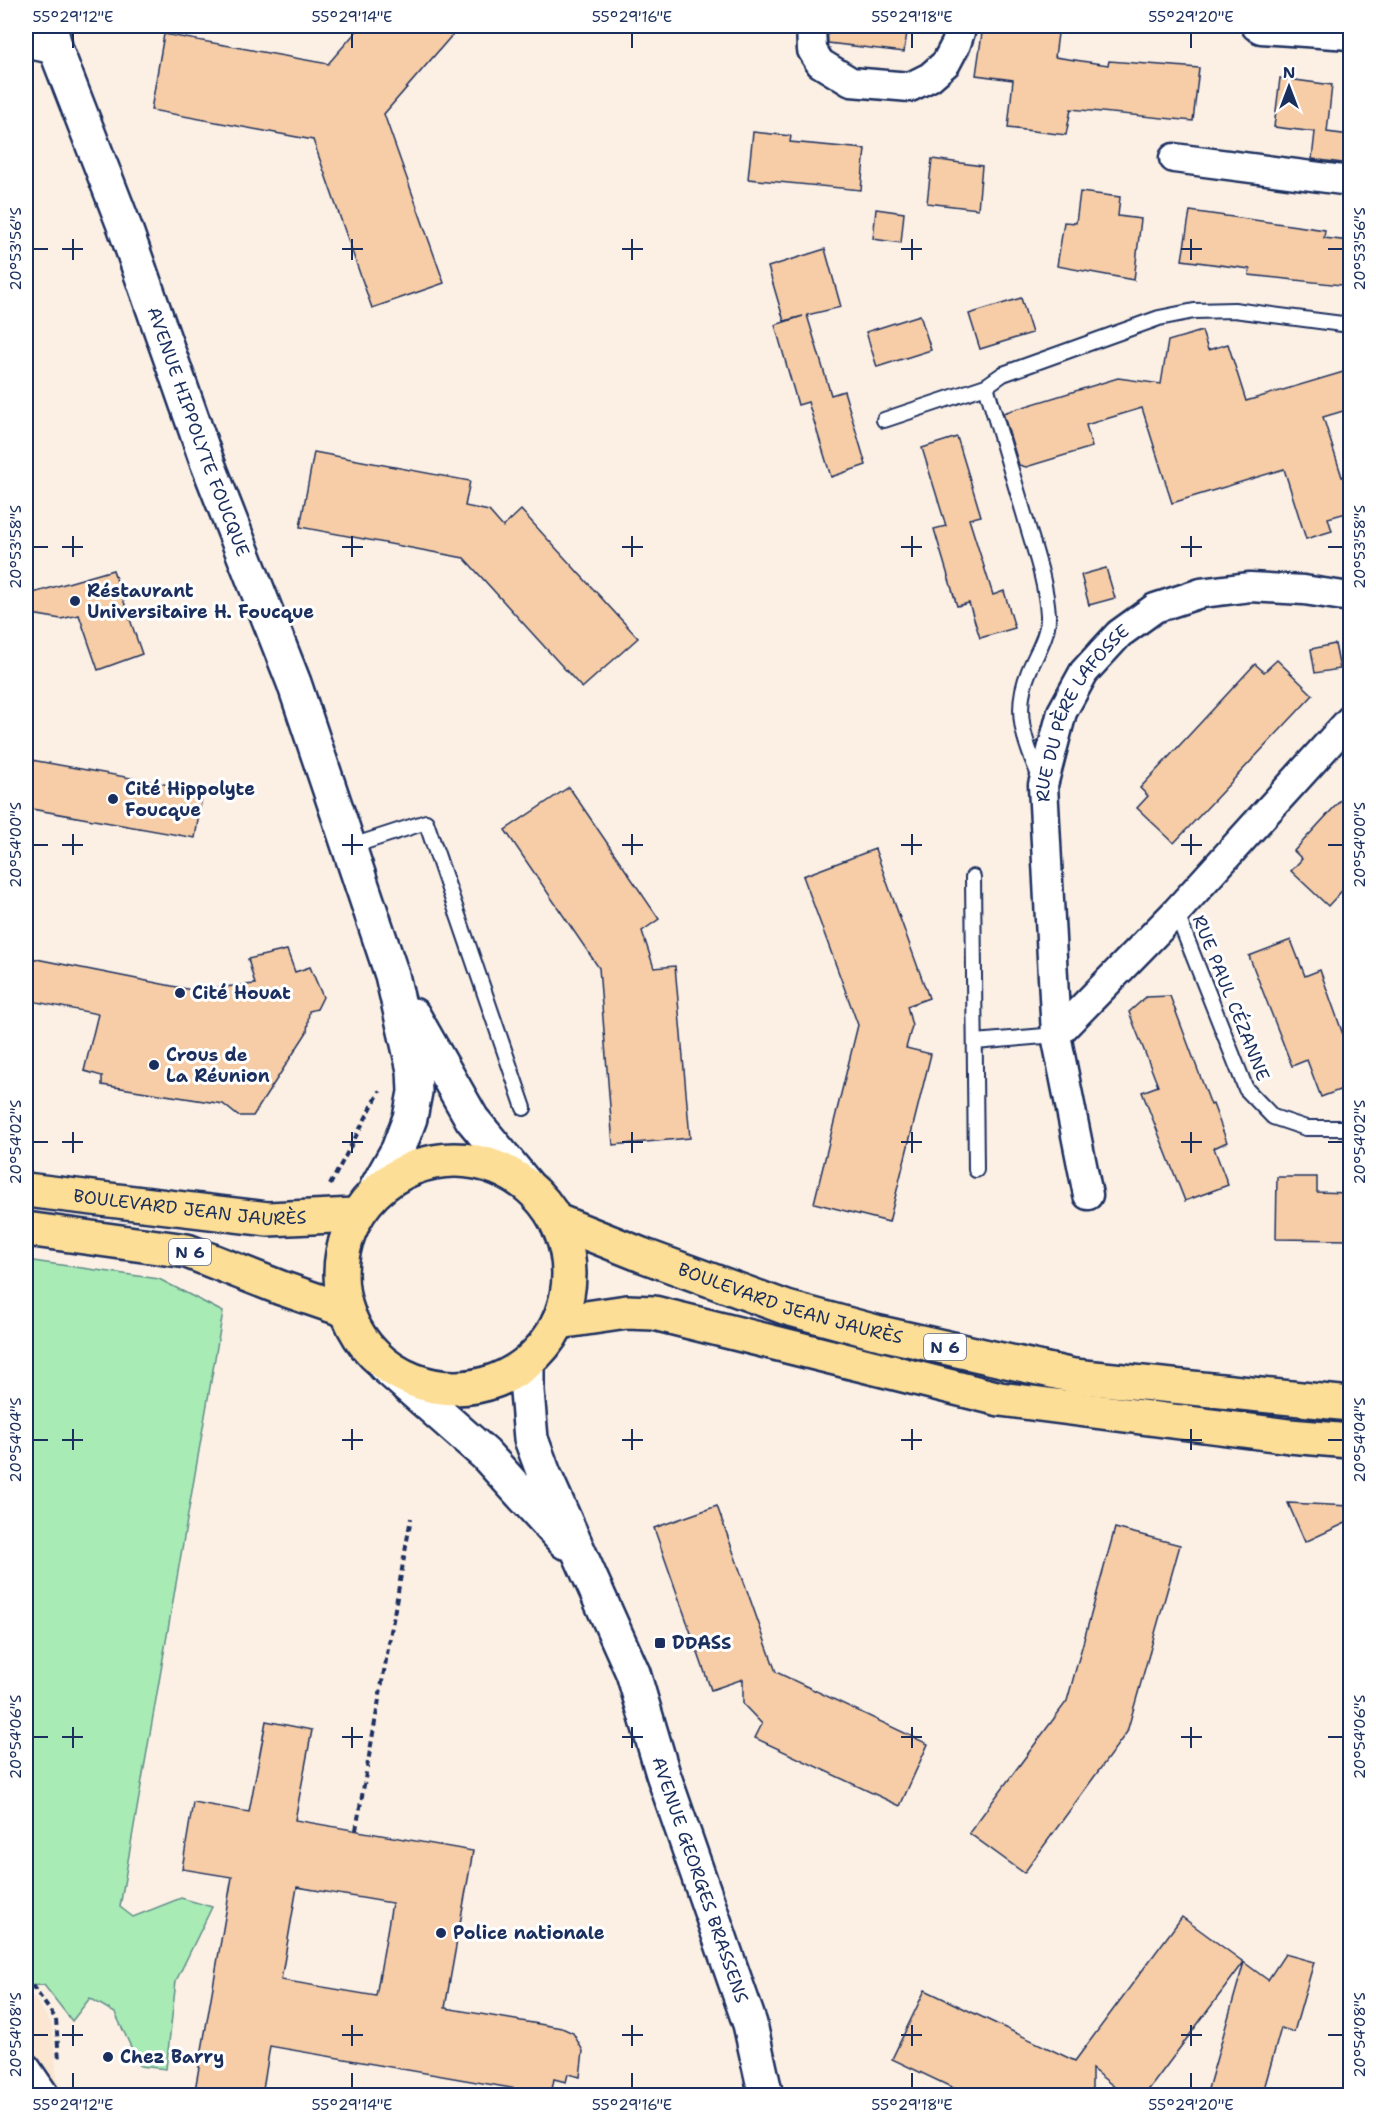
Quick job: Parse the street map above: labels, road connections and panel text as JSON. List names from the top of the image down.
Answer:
{
  "streets": {
    "main road": ["BOULEVARD JEAN JAURÈS", "N 6"],
    "street": ["AVENUE HIPPOLYTE FOUCQUE", "RUE DU PÈRE LAFOSSE", "AVENUE GEORGES BRASSENS"],
    "lane": ["RUE PAUL CÉZANNE"]
  },
  "places": {
    "other": [
      "Réstaurant Universitaire H. Foucque",
      "Cité Hippolyte Foucque",
      "Cité Houat",
      "Crous de La Réunion",
      "Police nationale",
      "Chez Barry"
    ],
    "transit": ["DDASS"]
  },
  "north": "top",
  "coordinates": [
    "55°29'12\"E",
    "55°29'14\"E",
    "55°29'16\"E",
    "55°29'18\"E",
    "55°29'20\"E",
    "20°53'56\"S",
    "20°53'58\"S",
    "20°54'00\"S",
    "20°54'02\"S",
    "20°54'04\"S",
    "20°54'06\"S",
    "20°54'08\"S"
  ]
}
